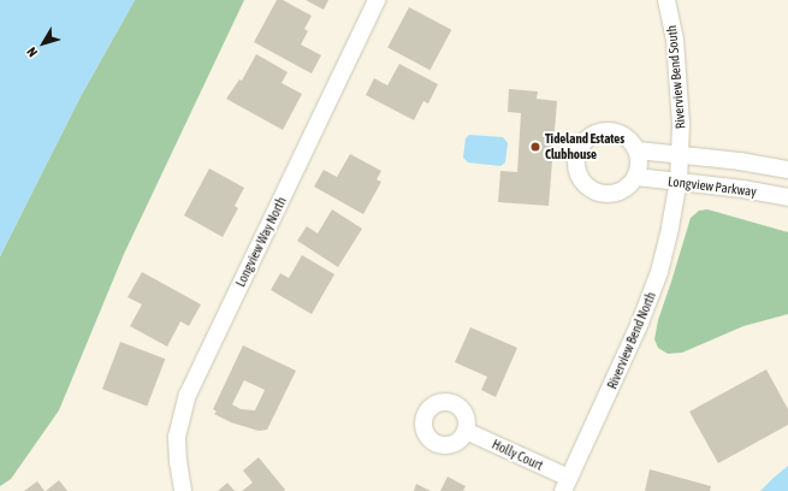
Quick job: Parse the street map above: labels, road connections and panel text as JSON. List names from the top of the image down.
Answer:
{
  "streets": {
    "street": [
      "Riverview Bend South",
      "Longview Parkway",
      "Longview Way North",
      "Riverview Bend North",
      "Holly Court"
    ]
  },
  "crossings": [
    ["Riverview Bend South", "Longview Parkway"],
    ["Riverview Bend South", "Riverview Bend North"],
    ["Longview Parkway", "Riverview Bend North"],
    ["Riverview Bend North", "Holly Court"]
  ],
  "places": ["Tideland Estates Clubhouse"],
  "north": "bottom left"
}
